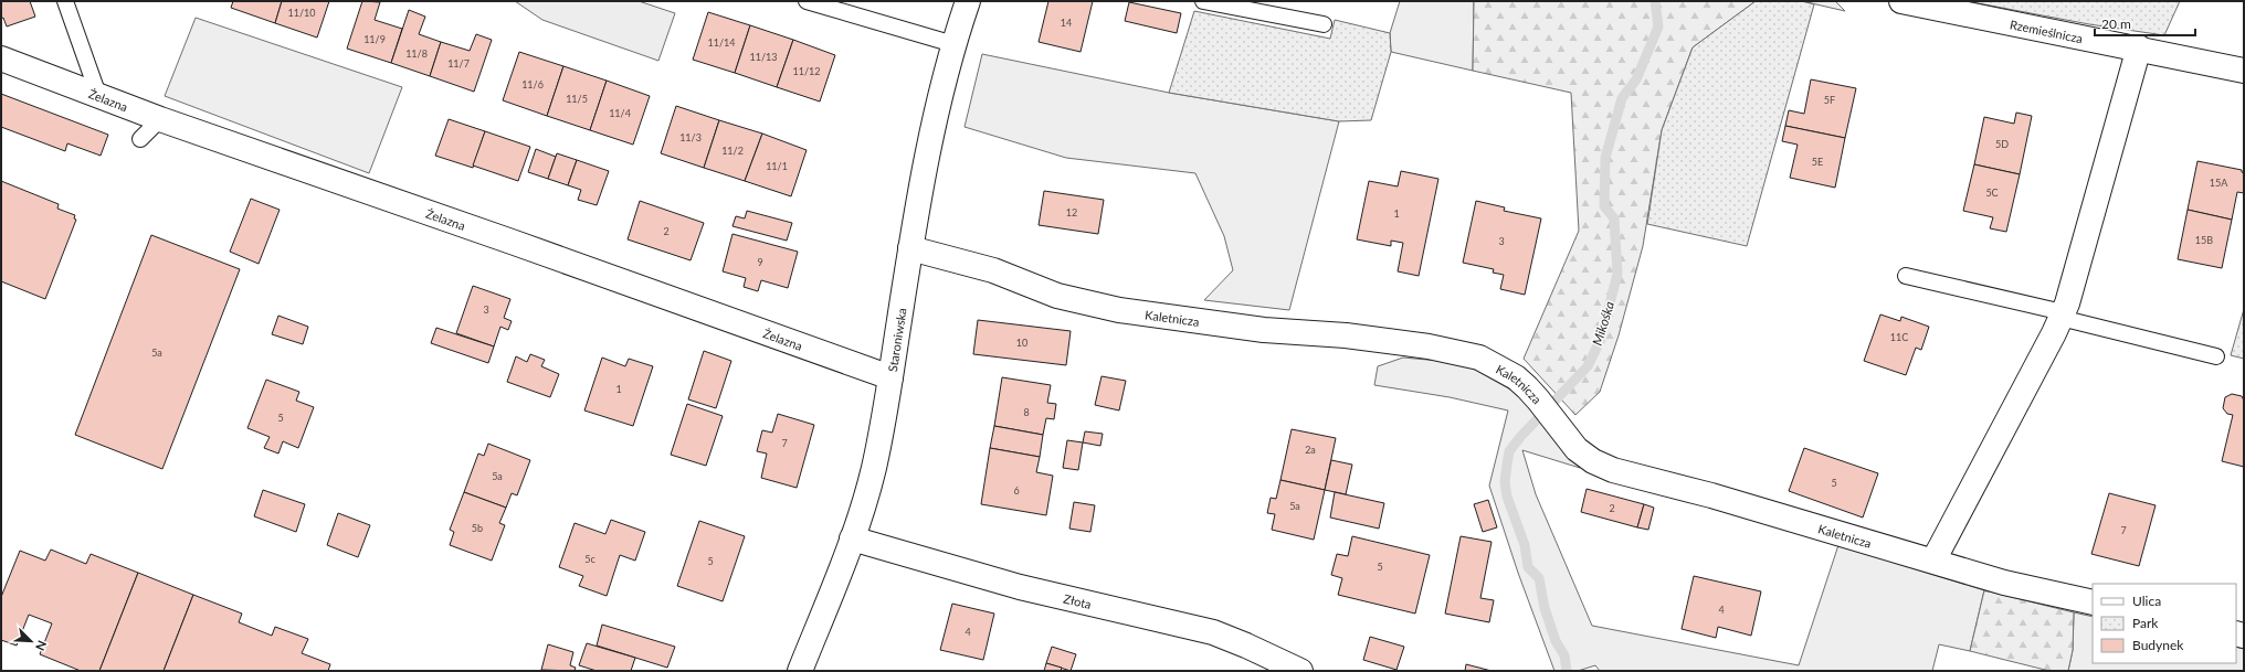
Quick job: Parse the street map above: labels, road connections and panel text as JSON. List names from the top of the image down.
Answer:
{
  "streets": {
    "street": [
      "Rzemieślnicza",
      "Żelazna",
      "Kaletnicza",
      "Staroniwska",
      "Złota"
    ]
  },
  "crossings": [
    ["Żelazna", "Staroniwska"],
    ["Kaletnicza", "Staroniwska"],
    ["Staroniwska", "Złota"]
  ],
  "water": ["Mikośka"],
  "house_numbers": [
    "11/10",
    "14",
    "11/9",
    "11/14",
    "11/8",
    "11/13",
    "11/7",
    "11/12",
    "11/6",
    "11/5",
    "5F",
    "11/4",
    "11/3",
    "5D",
    "11/2",
    "5E",
    "11/1",
    "15A",
    "5C",
    "12",
    "1",
    "2",
    "15B",
    "3",
    "9",
    "3",
    "11C",
    "10",
    "5a",
    "1",
    "8",
    "5",
    "7",
    "2a",
    "5a",
    "5",
    "6",
    "5a",
    "2",
    "5b",
    "7",
    "5c",
    "5",
    "5",
    "4",
    "4"
  ],
  "legend": ["Ulica", "Park", "Budynek"],
  "scale_bar": "20 m",
  "north": "bottom right"
}
